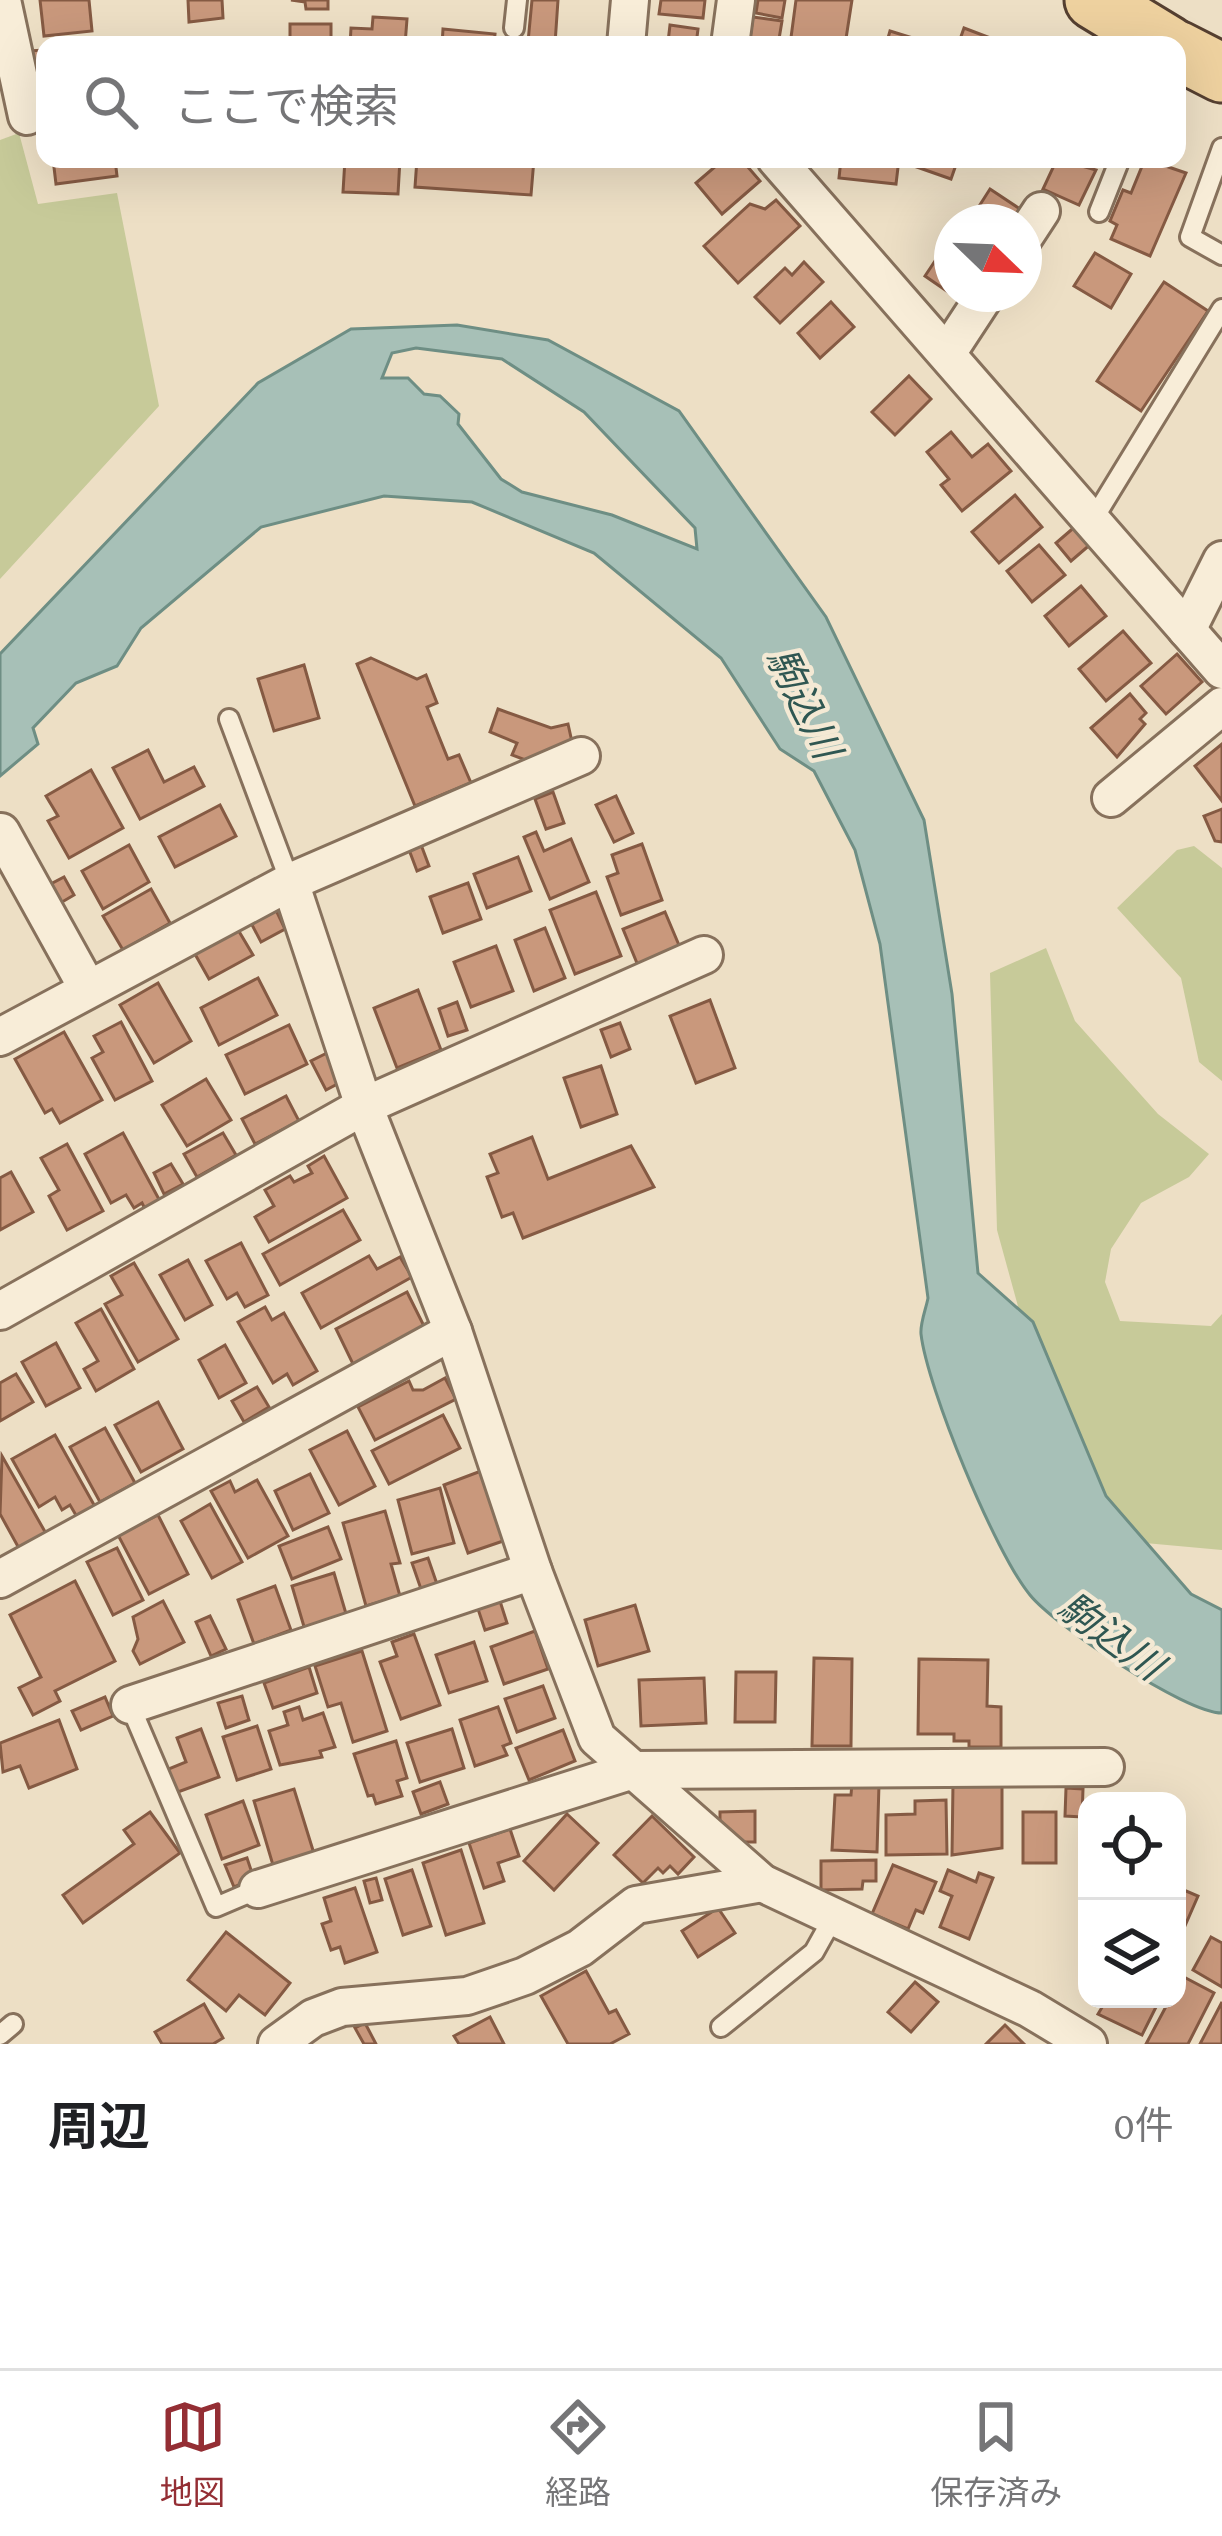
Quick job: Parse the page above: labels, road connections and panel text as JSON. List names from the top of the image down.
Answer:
{
  "water": ["駒込川"],
  "north": "bottom right",
  "page": {
    "search": "ここで検索",
    "heading": ["周辺", "0件"],
    "nav": ["地図", "経路", "保存済み"]
  }
}
